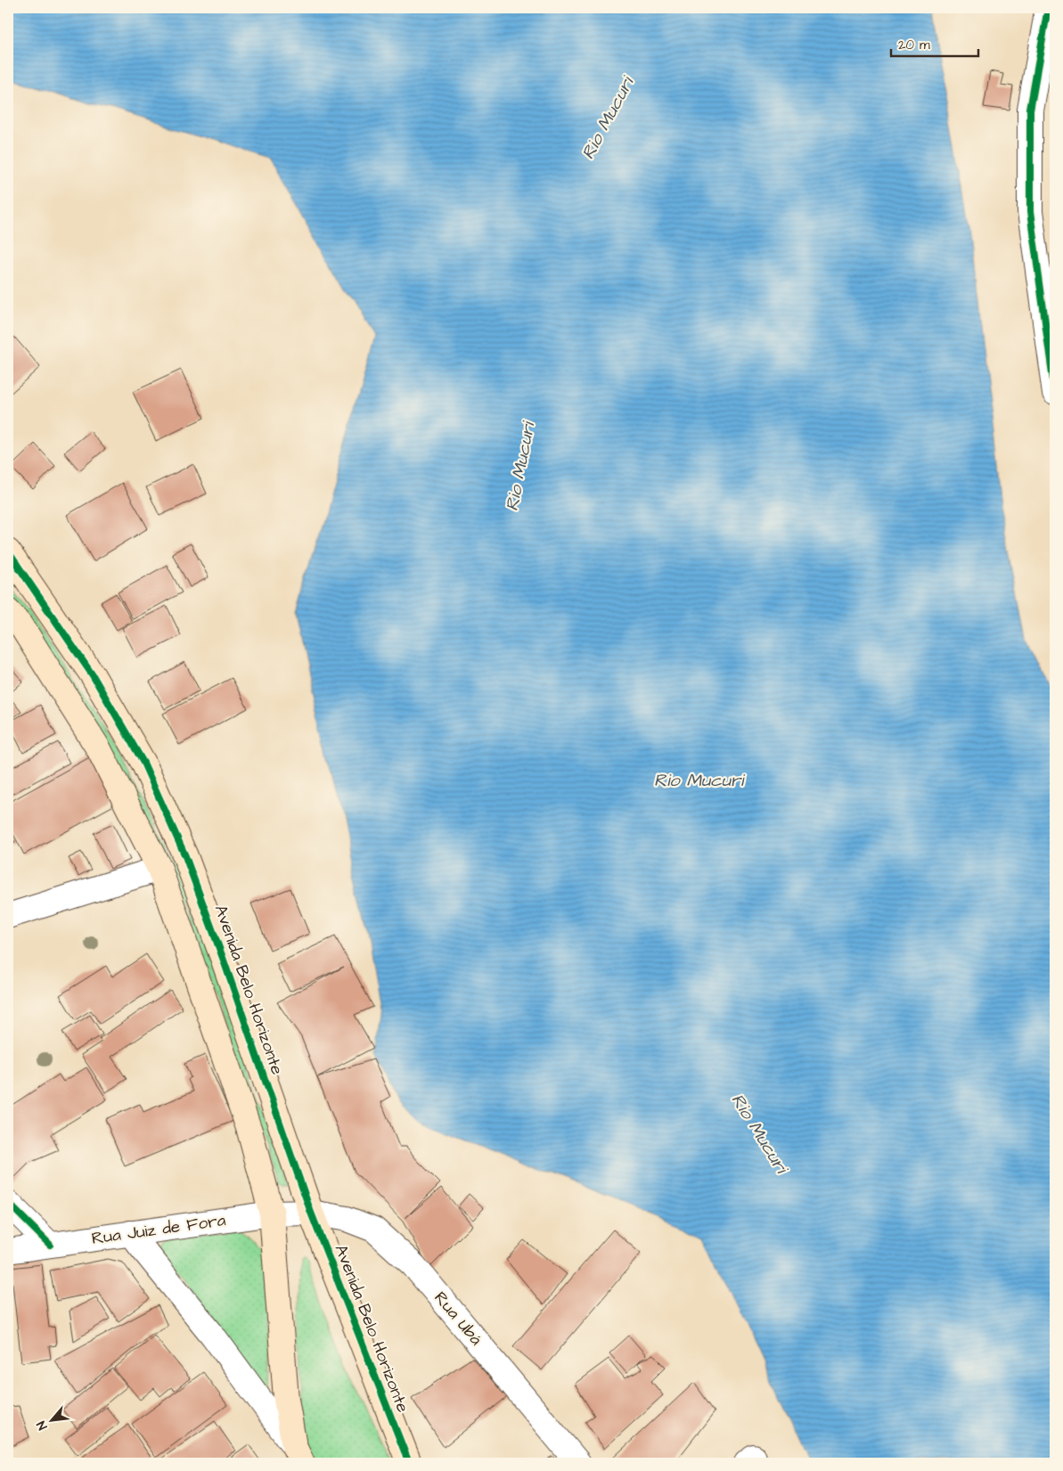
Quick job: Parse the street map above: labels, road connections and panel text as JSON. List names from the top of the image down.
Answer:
{
  "streets": {
    "street": ["Avenida Belo Horizonte", "Rua Juiz de Fora", "Rua Ubá"]
  },
  "crossings": [
    ["Avenida Belo Horizonte", "Rua Juiz de Fora"],
    ["Avenida Belo Horizonte", "Rua Ubá"],
    ["Rua Juiz de Fora", "Rua Ubá"]
  ],
  "water": ["Rio Mucuri"],
  "scale_bar": "20 m",
  "north": "bottom left"
}
